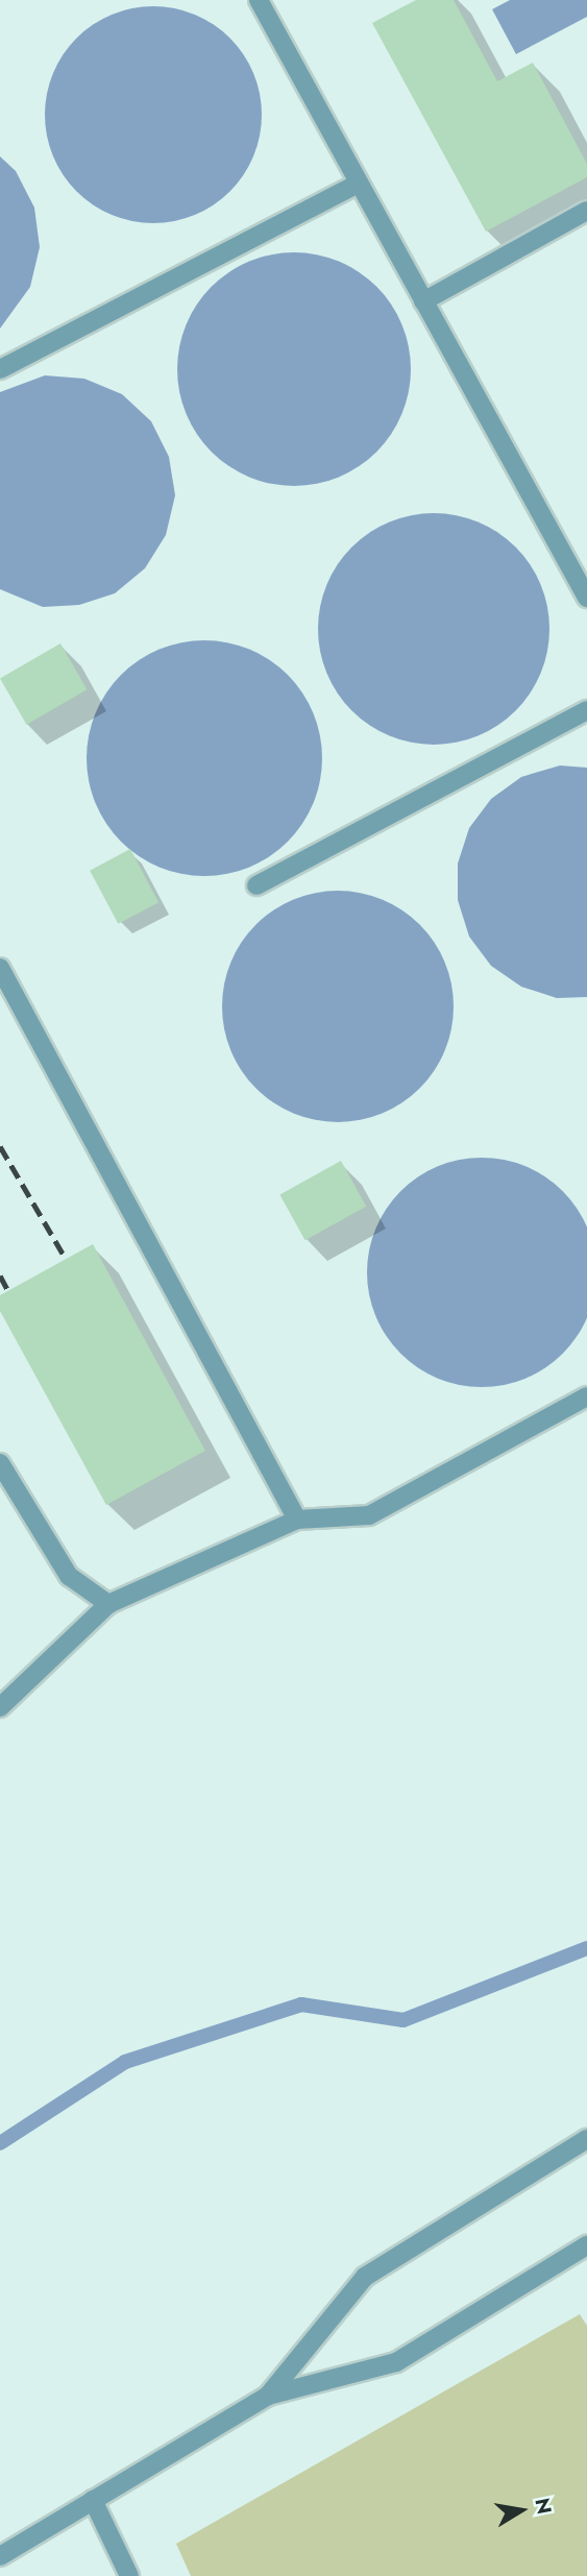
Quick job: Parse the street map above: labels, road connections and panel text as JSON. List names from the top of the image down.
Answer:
{
  "north": "right"
}
